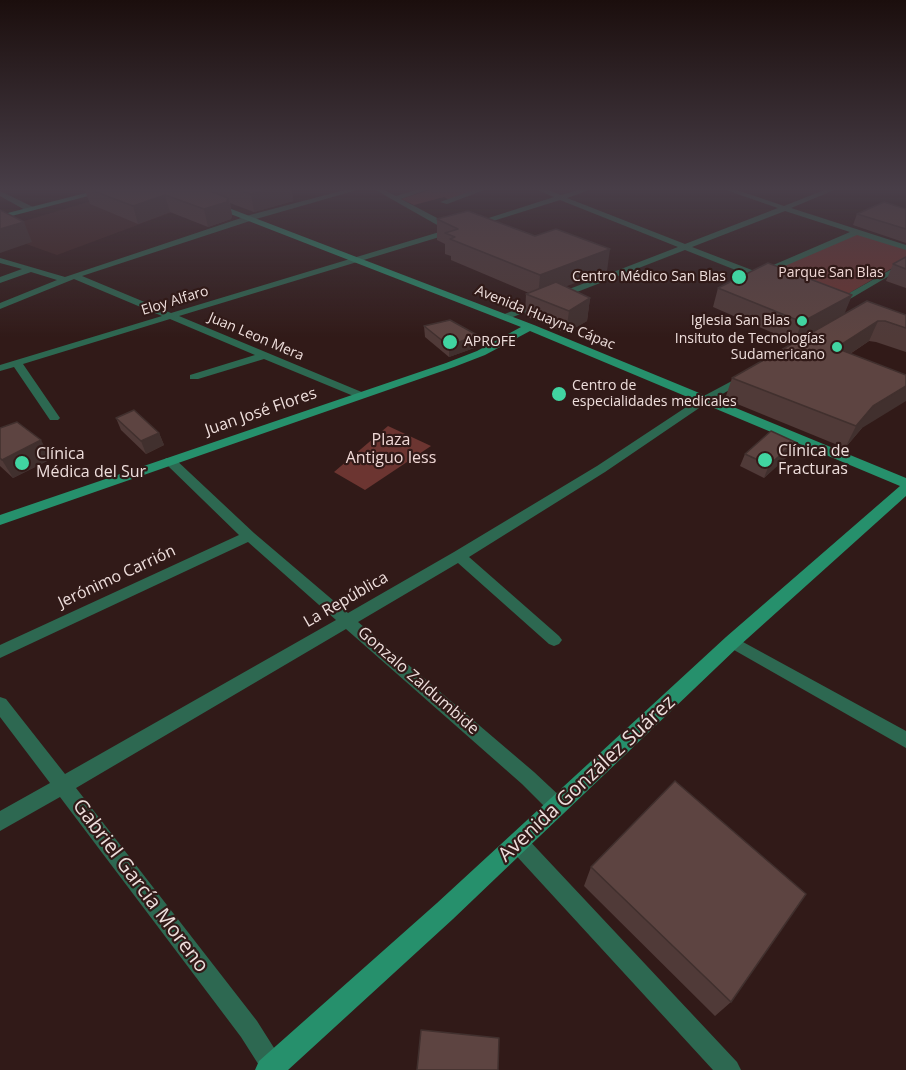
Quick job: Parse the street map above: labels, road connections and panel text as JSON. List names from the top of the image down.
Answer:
{
  "streets": {
    "street": [
      "Eloy Alfaro",
      "Avenida Huayna Cápac",
      "Juan Leon Mera",
      "Juan José Flores",
      "Jerónimo Carrión",
      "La República",
      "Gonzalo Zaldumbide",
      "Avenida González Suárez",
      "Gabriel García Moreno"
    ]
  },
  "crossings": [
    ["Eloy Alfaro", "Avenida Huayna Cápac"],
    ["Eloy Alfaro", "Juan Leon Mera"],
    ["Avenida Huayna Cápac", "Juan José Flores"],
    ["Avenida Huayna Cápac", "La República"],
    ["Juan Leon Mera", "Juan José Flores"],
    ["Juan José Flores", "Gonzalo Zaldumbide"],
    ["Jerónimo Carrión", "Gonzalo Zaldumbide"],
    ["La República", "Gonzalo Zaldumbide"],
    ["La República", "Gabriel García Moreno"],
    ["Gonzalo Zaldumbide", "Avenida González Suárez"],
    ["Avenida González Suárez", "Gabriel García Moreno"]
  ],
  "parks": ["Parque San Blas", "Plaza Antiguo Iess"],
  "places": [
    "Centro Médico San Blas",
    "Iglesia San Blas",
    "APROFE",
    "Insituto de Tecnologías Sudamericano",
    "Centro de especialidades medicales",
    "Clínica de Fracturas",
    "Clínica Médica del Sur"
  ]
}
